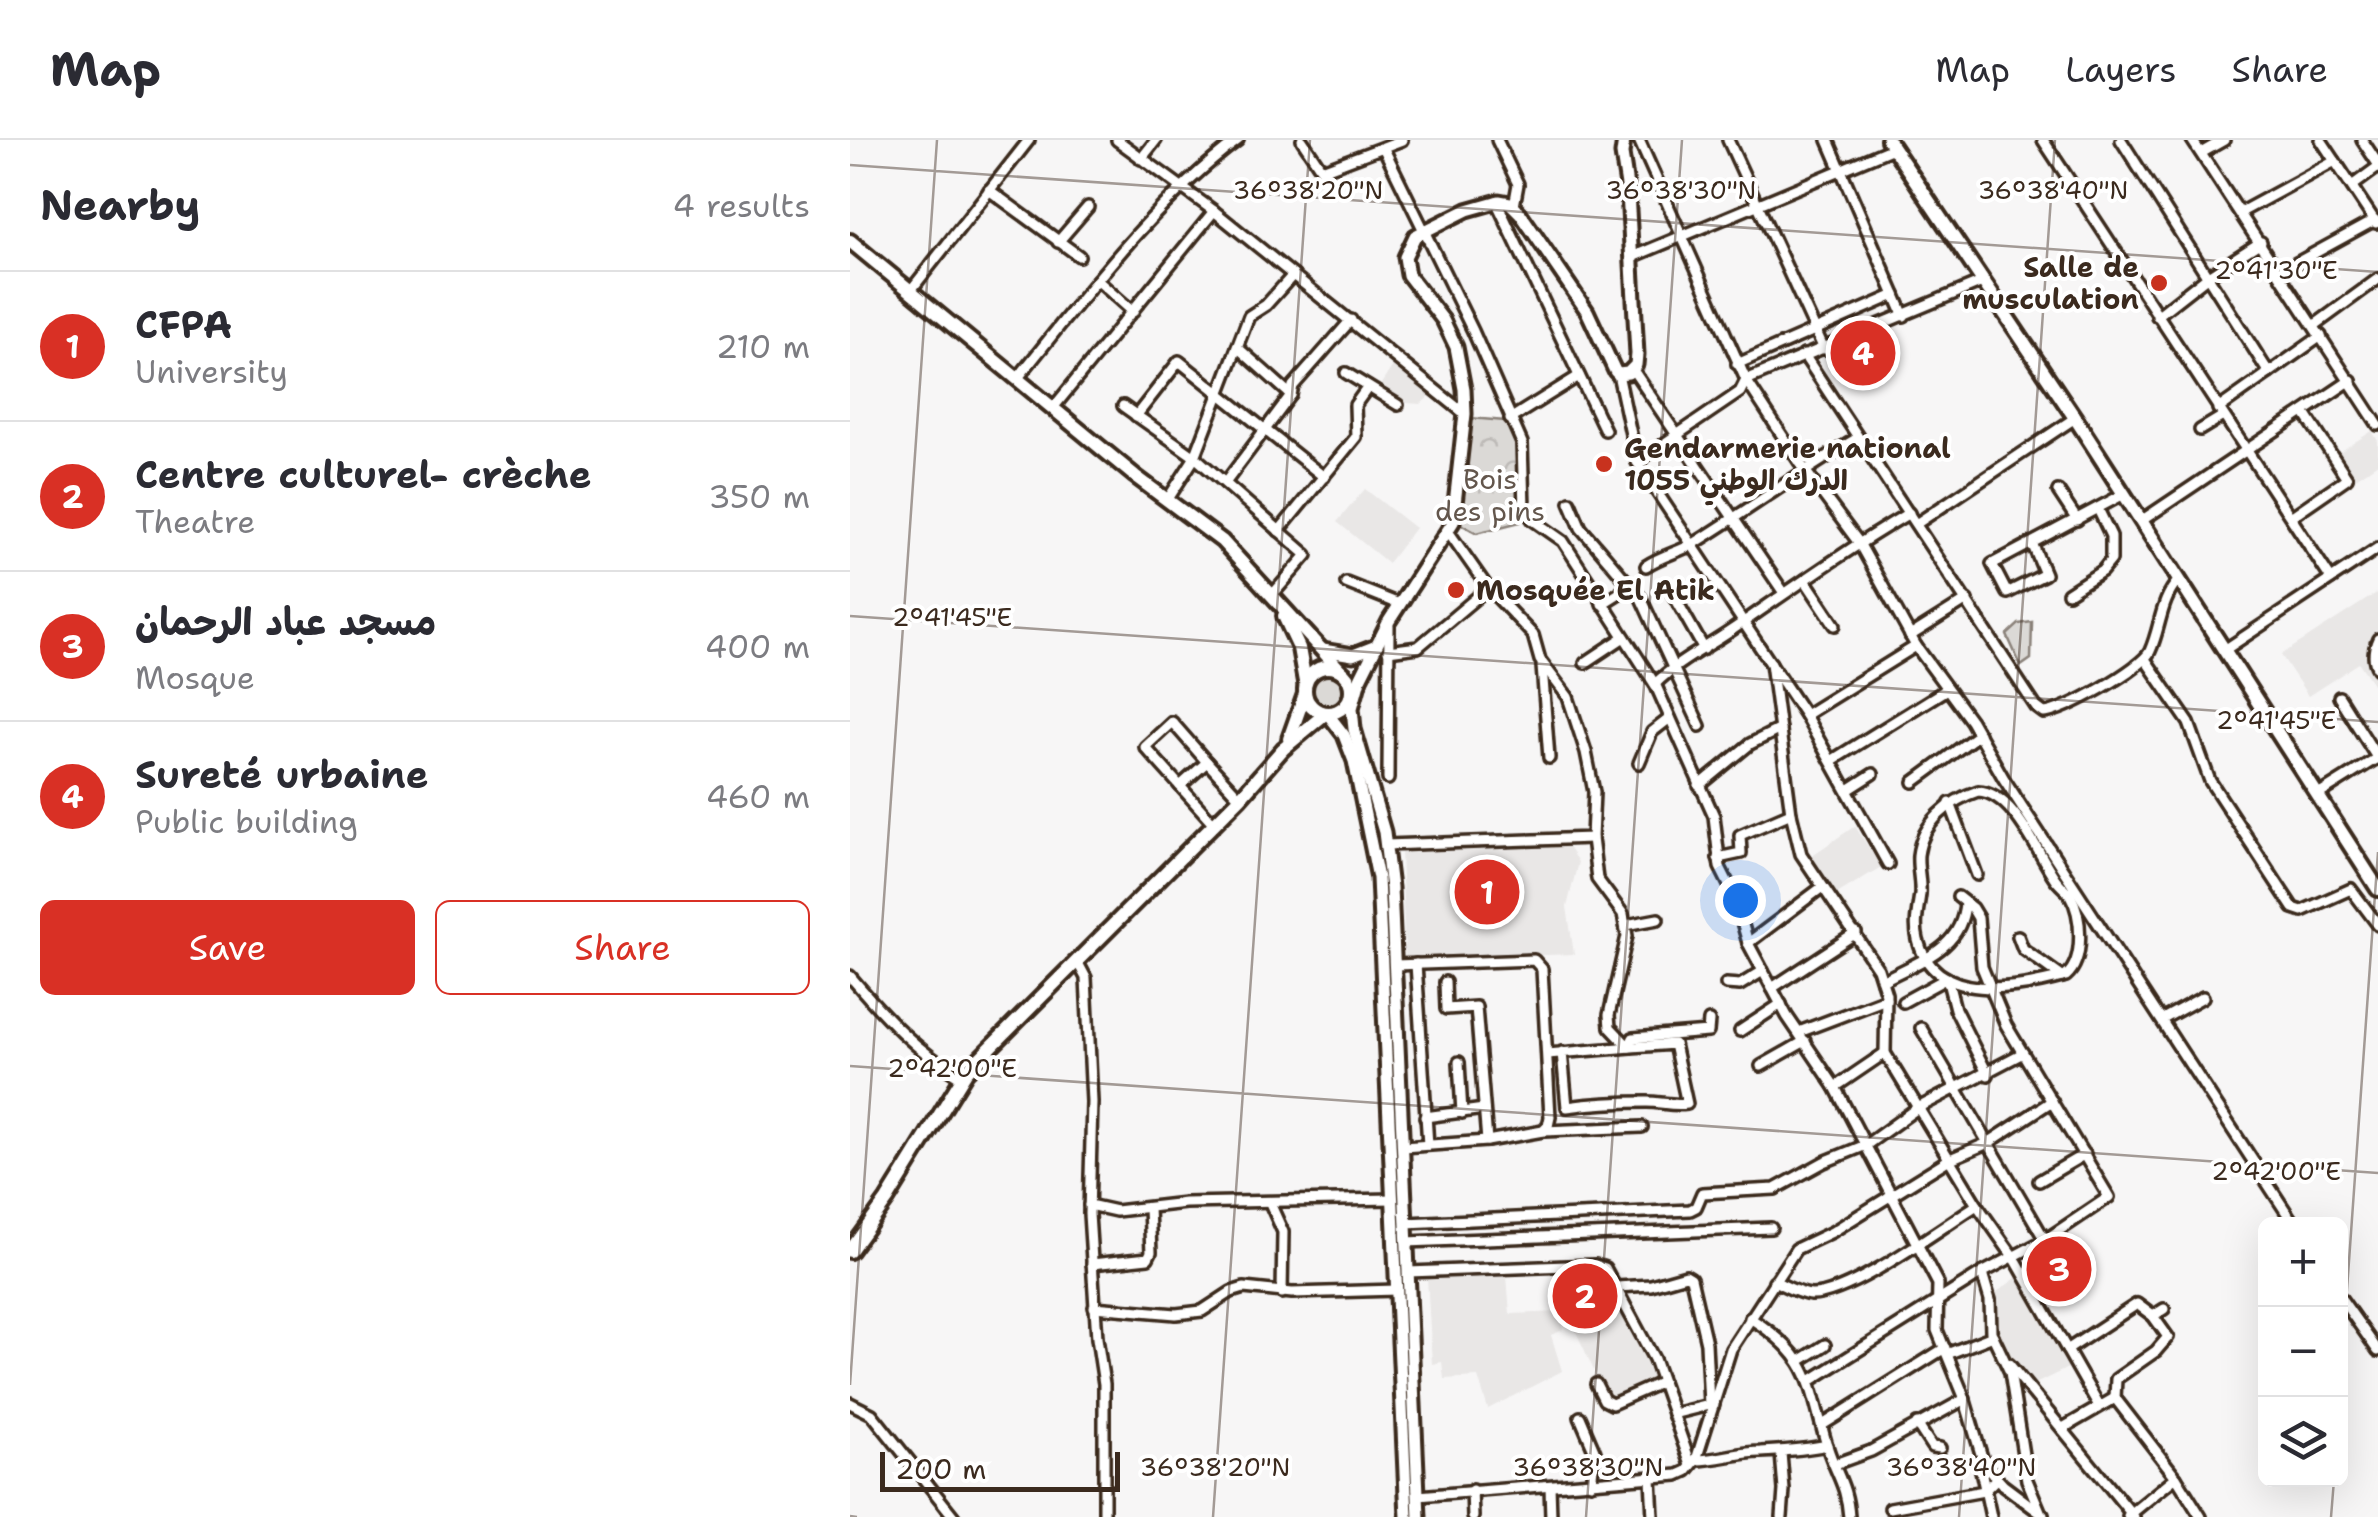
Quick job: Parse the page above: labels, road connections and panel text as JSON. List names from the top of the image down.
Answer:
{
  "parks": ["Bois des pins"],
  "places": ["Salle de musculation", "Gendarmerie national 1055 الدرك الوطني", "Mosquée El Atik"],
  "scale_bar": "200 m",
  "page": {
    "header": "Map",
    "nav": ["Map", "Layers", "Share"],
    "heading": ["Nearby", "4 results"],
    "list": [
      {
        "mark": "1",
        "name": "CFPA",
        "note": "University",
        "value": "210 m"
      },
      {
        "mark": "2",
        "name": "Centre culturel- crèche",
        "note": "Theatre",
        "value": "350 m"
      },
      {
        "mark": "3",
        "name": "مسجد عباد الرحمان",
        "note": "Mosque",
        "value": "400 m"
      },
      {
        "mark": "4",
        "name": "Sureté urbaine",
        "note": "Public building",
        "value": "460 m"
      }
    ],
    "pins": [
      "4",
      "1",
      "3",
      "2"
    ],
    "buttons": ["Save", "Share"],
    "map_buttons": ["+", "−"],
    "scale": "200 m"
  },
  "coordinates": [
    "36°38'20\"N",
    "36°38'30\"N",
    "36°38'40\"N",
    "2°41'30\"E",
    "2°41'45\"E",
    "2°42'00\"E"
  ]
}
